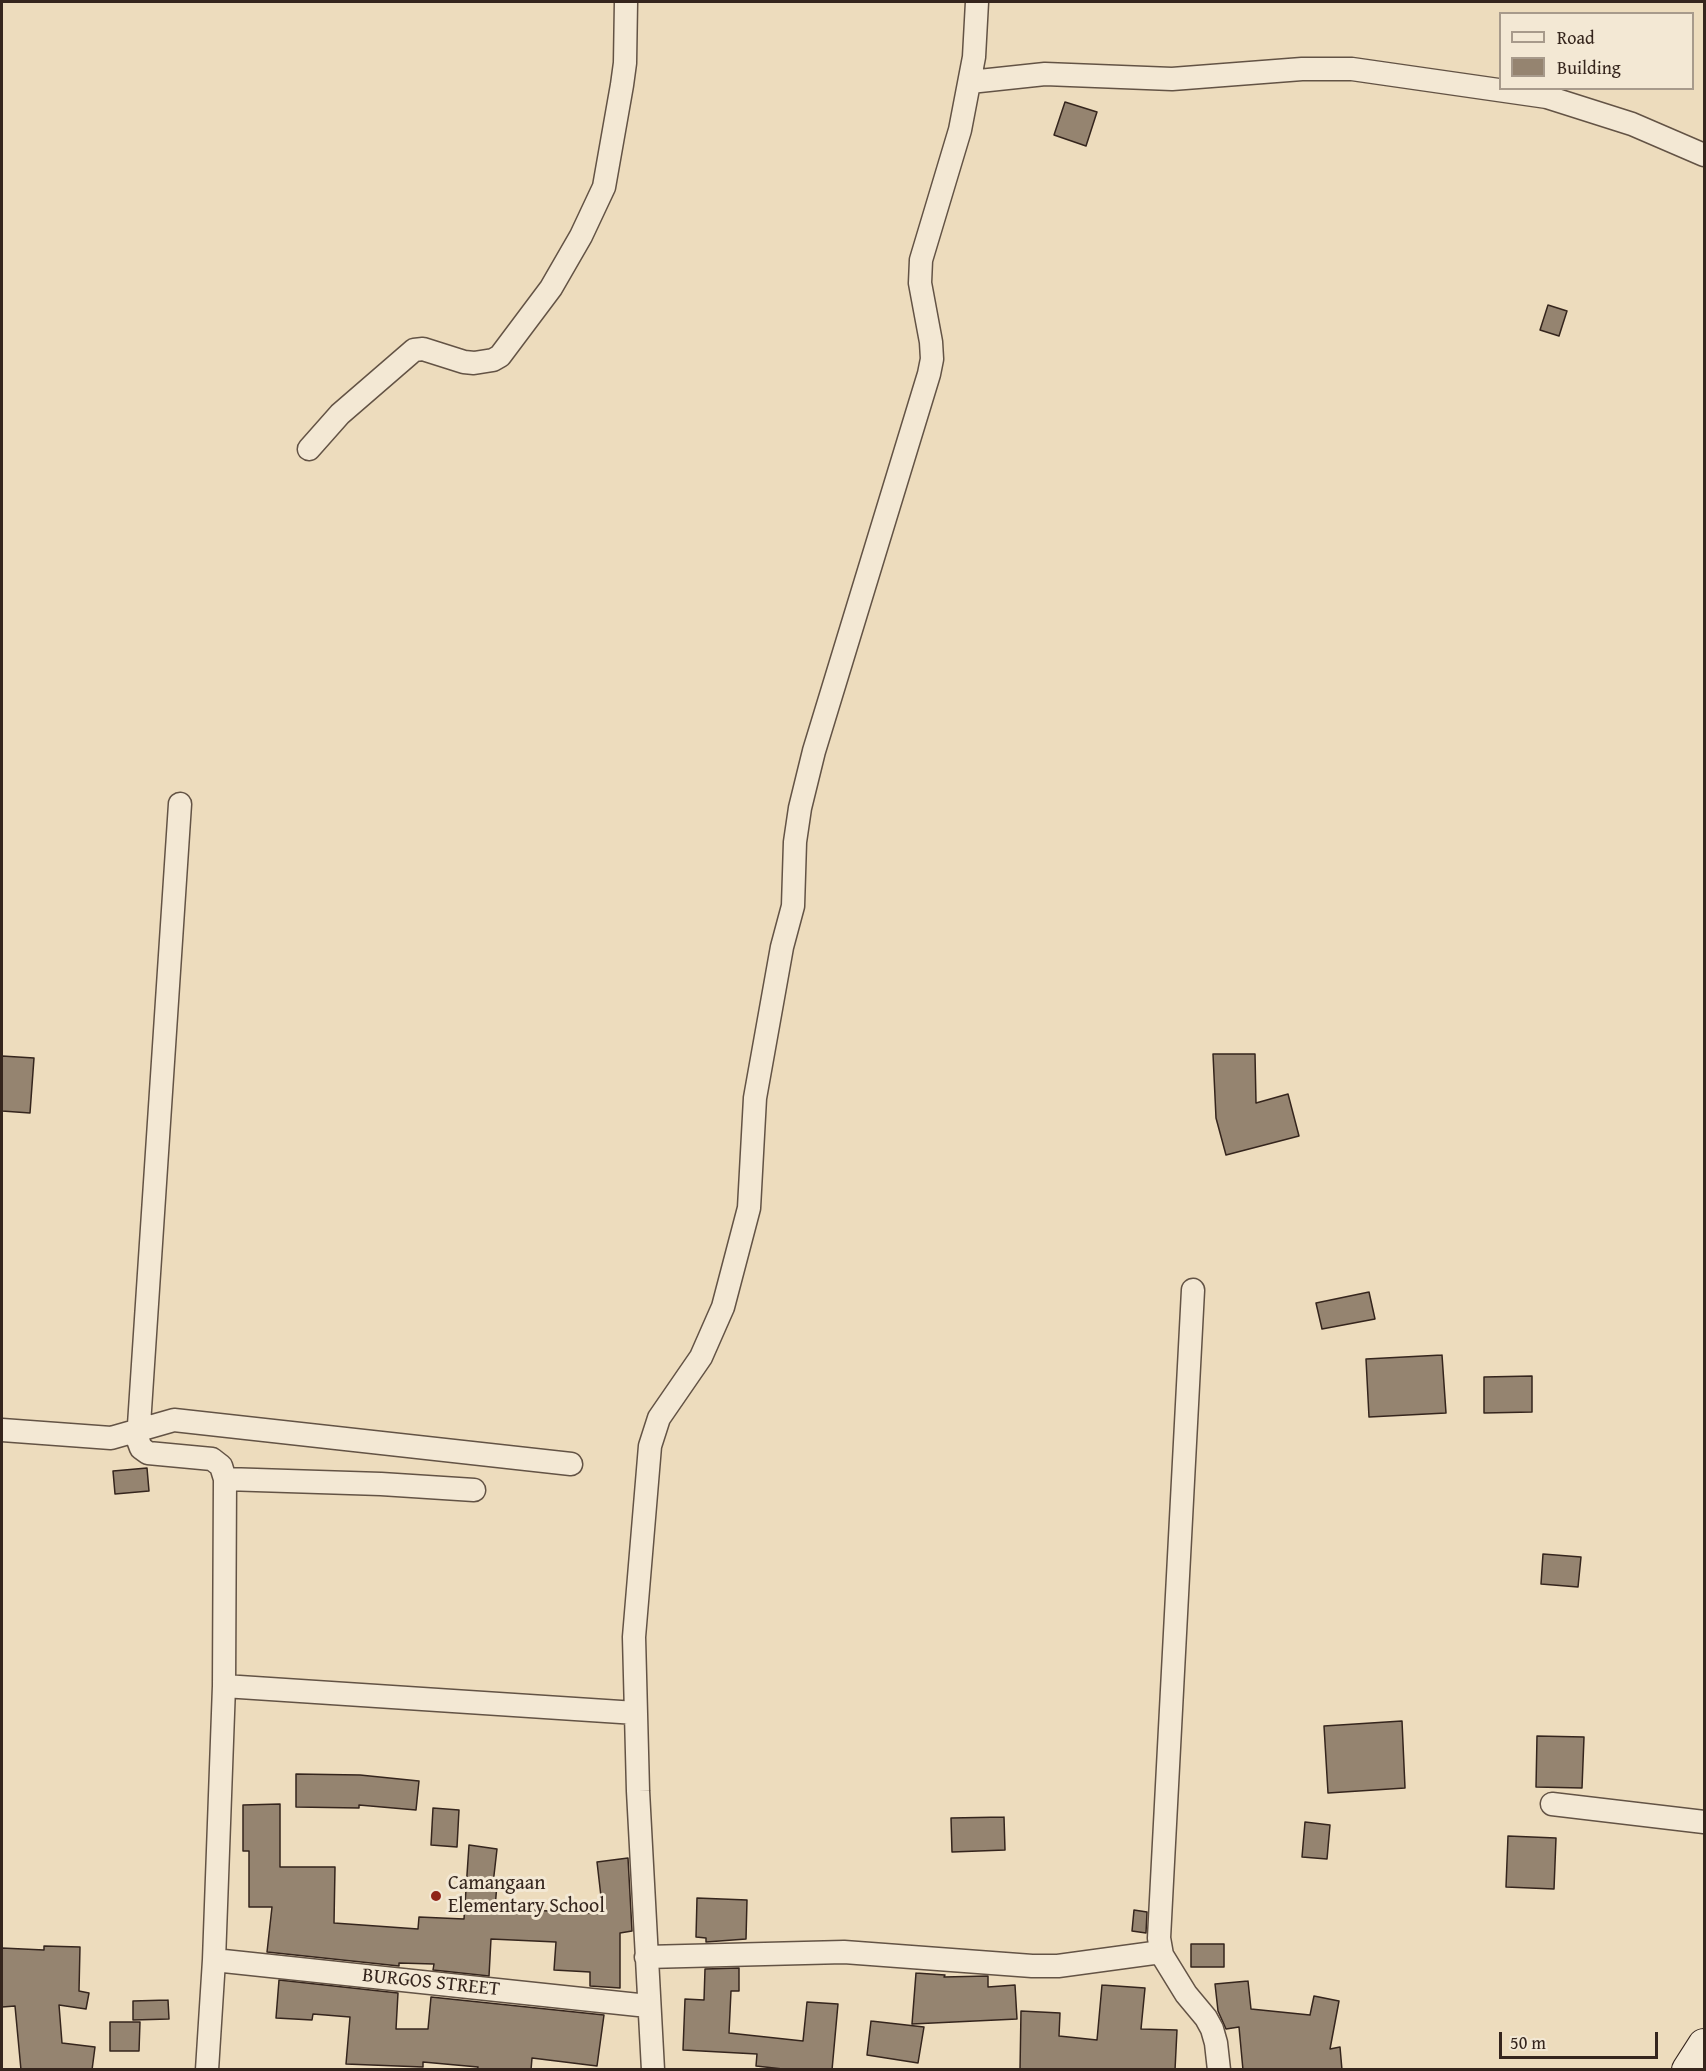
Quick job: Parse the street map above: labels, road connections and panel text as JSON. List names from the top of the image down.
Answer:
{
  "streets": {
    "street": ["BURGOS STREET"]
  },
  "places": ["Camangaan Elementary School"],
  "legend": ["Road", "Building"],
  "scale_bar": "50 m"
}
